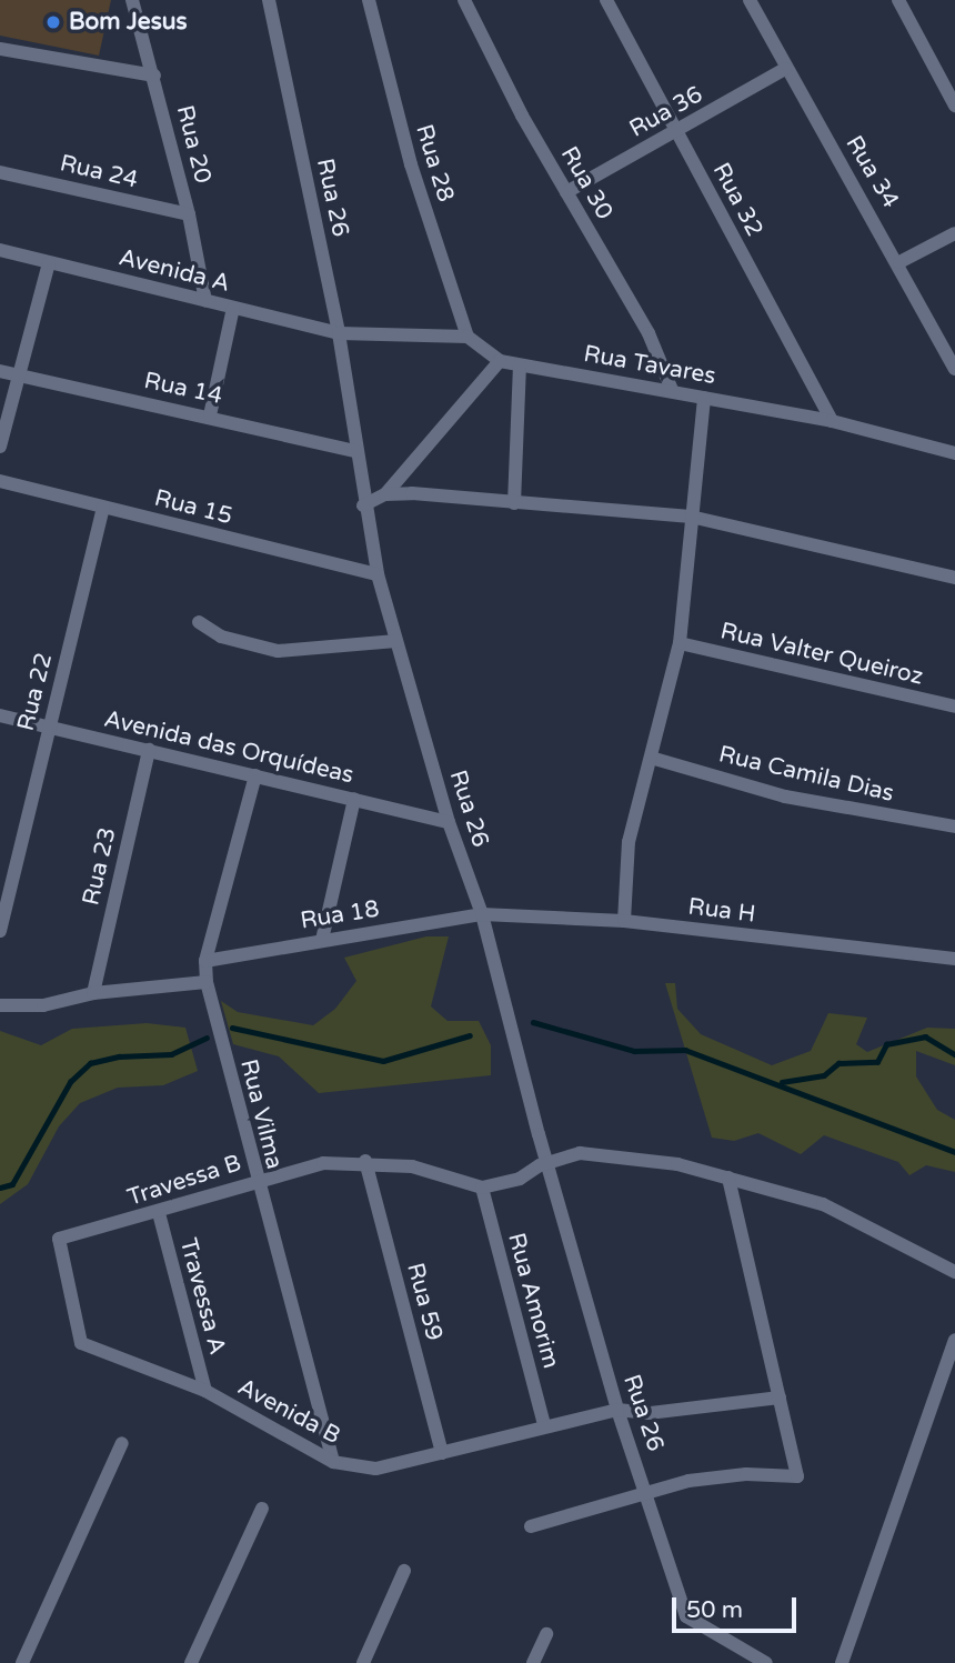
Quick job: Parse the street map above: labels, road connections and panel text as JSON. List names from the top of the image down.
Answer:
{
  "streets": {
    "street": [
      "Rua 36",
      "Rua 20",
      "Rua 28",
      "Rua 24",
      "Rua 34",
      "Rua 30",
      "Rua 26",
      "Rua 32",
      "Avenida A",
      "Rua Tavares",
      "Rua 14",
      "Rua 15",
      "Rua Valter Queiroz",
      "Rua 22",
      "Avenida das Orquídeas",
      "Rua Camila Dias",
      "Rua 23",
      "Rua H",
      "Rua 18",
      "Rua Vilma",
      "Travessa B",
      "Travessa A",
      "Rua Amorim",
      "Rua 59",
      "Avenida B"
    ]
  },
  "crossings": [
    ["Rua 36", "Rua 34"],
    ["Rua 36", "Rua 30"],
    ["Rua 36", "Rua 32"],
    ["Rua 20", "Rua 24"],
    ["Rua 20", "Avenida A"],
    ["Rua 28", "Rua Tavares"],
    ["Rua 30", "Rua Tavares"],
    ["Rua 26", "Avenida A"],
    ["Rua 26", "Rua 14"],
    ["Rua 26", "Rua 15"],
    ["Rua 26", "Avenida das Orquídeas"],
    ["Rua 26", "Rua H"],
    ["Rua 26", "Rua 18"],
    ["Rua 26", "Avenida B"],
    ["Rua 32", "Rua Tavares"],
    ["Rua 15", "Rua 22"],
    ["Rua 22", "Avenida das Orquídeas"],
    ["Avenida das Orquídeas", "Rua 23"],
    ["Avenida das Orquídeas", "Rua Vilma"],
    ["Rua H", "Rua 18"],
    ["Rua 18", "Rua Vilma"],
    ["Rua Vilma", "Travessa B"],
    ["Rua Vilma", "Avenida B"],
    ["Travessa B", "Travessa A"],
    ["Travessa B", "Rua Amorim"],
    ["Travessa B", "Rua 59"],
    ["Travessa B", "Avenida B"],
    ["Travessa A", "Avenida B"],
    ["Rua Amorim", "Avenida B"],
    ["Rua 59", "Avenida B"]
  ],
  "places": ["Bom Jesus"],
  "scale_bar": "50 m"
}
